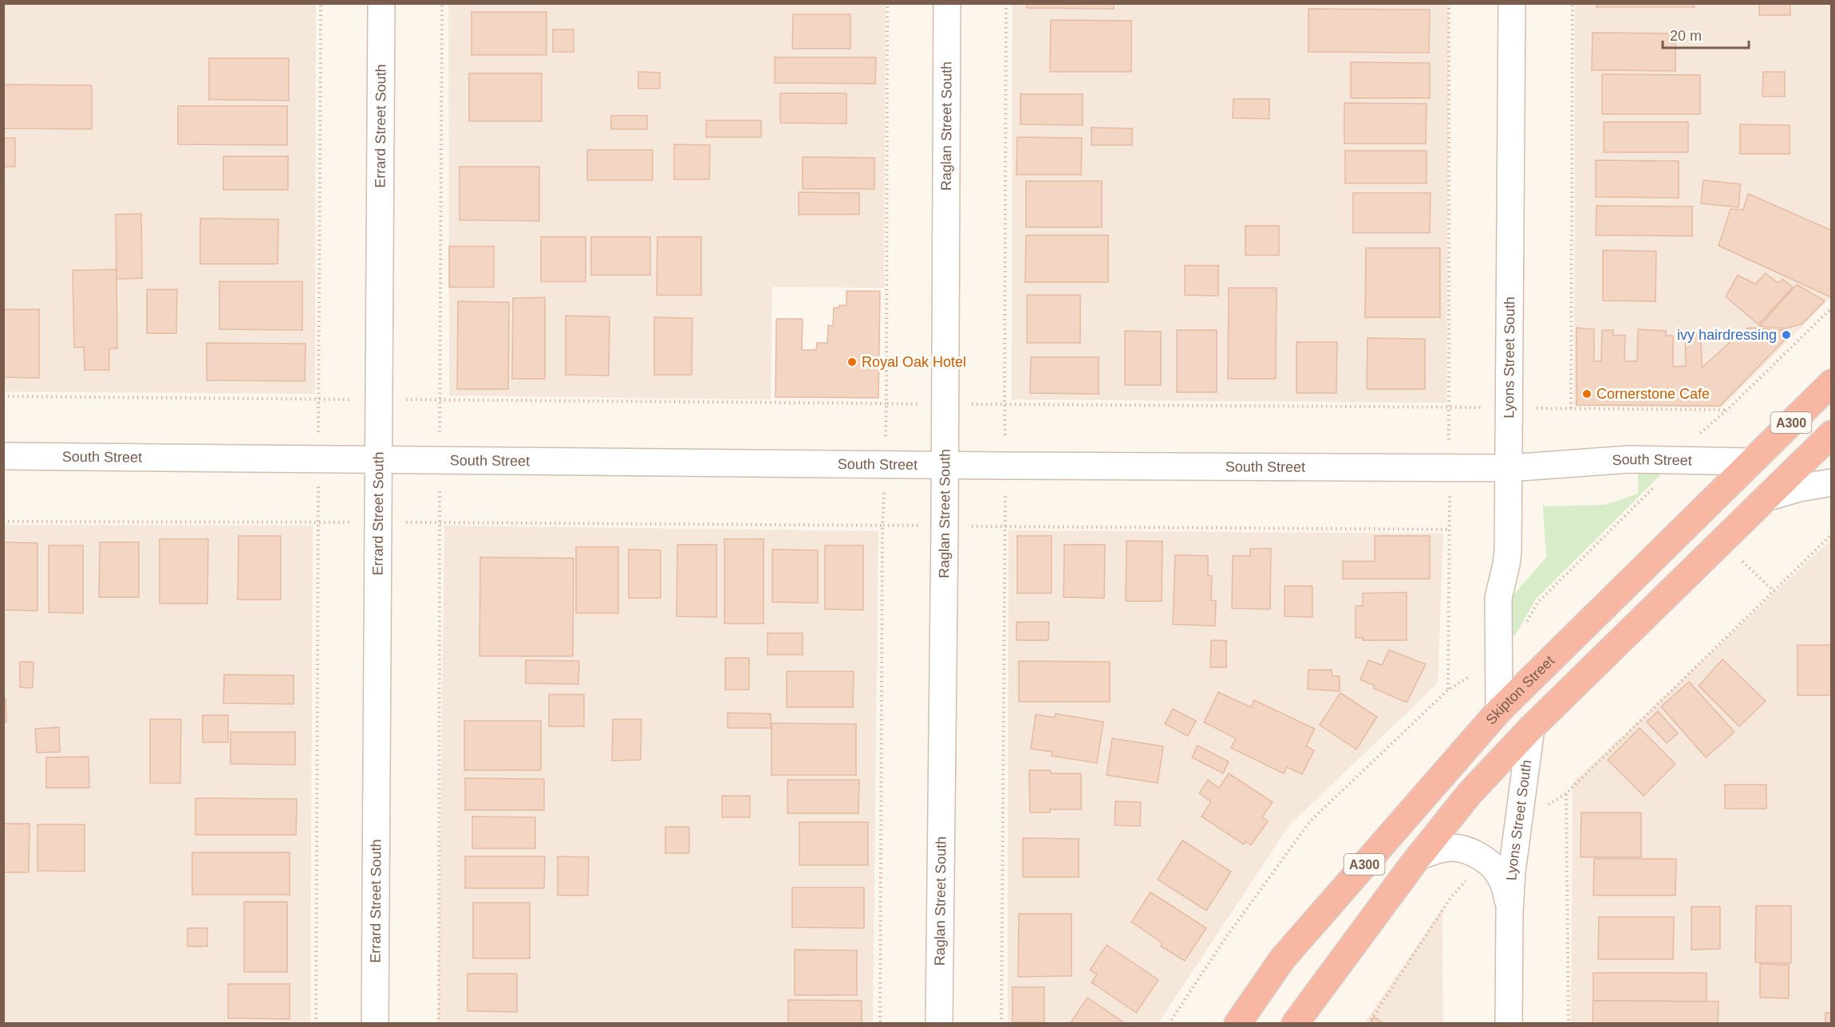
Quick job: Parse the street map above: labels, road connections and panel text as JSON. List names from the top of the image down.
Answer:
{
  "streets": {
    "highway": ["A300", "Skipton Street"],
    "street": [
      "Errard Street South",
      "Raglan Street South",
      "Lyons Street South",
      "South Street"
    ]
  },
  "crossings": [
    ["Errard Street South", "South Street"],
    ["Raglan Street South", "South Street"],
    ["Lyons Street South", "A300"],
    ["Lyons Street South", "South Street"],
    ["Lyons Street South", "Skipton Street"],
    ["South Street", "Skipton Street"]
  ],
  "places": ["ivy hairdressing", "Royal Oak Hotel", "Cornerstone Cafe"],
  "scale_bar": "20 m"
}
